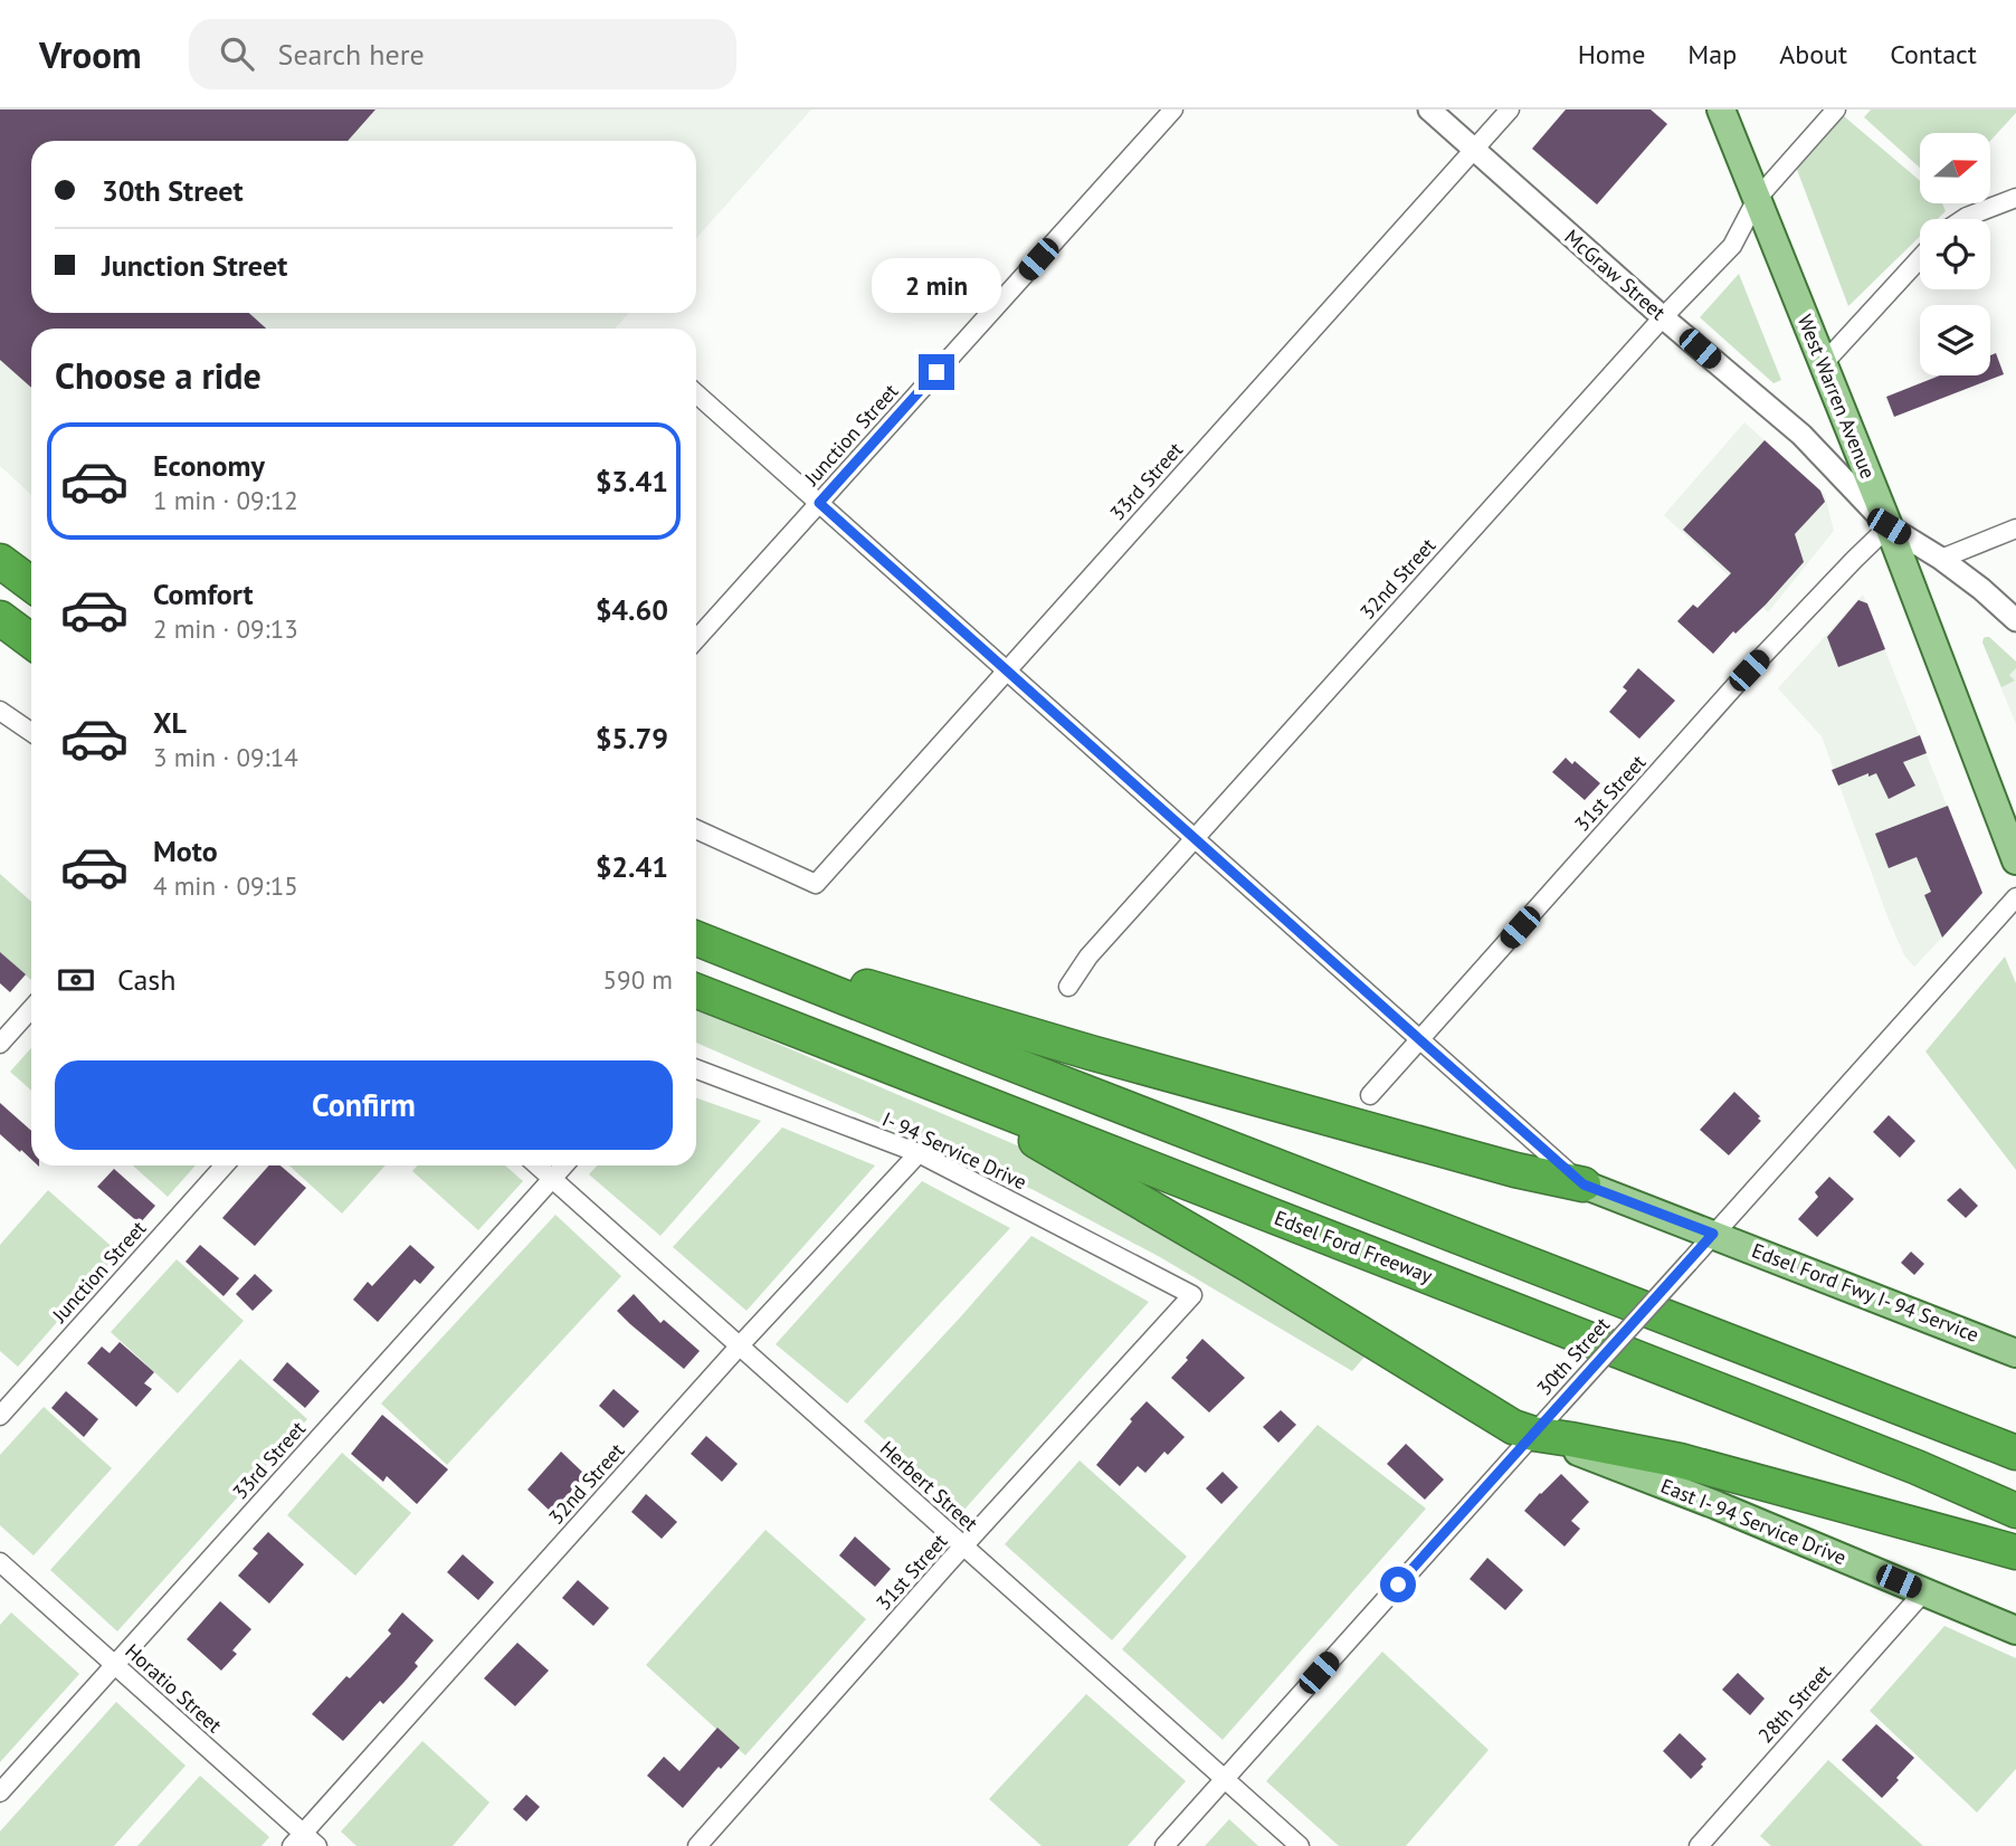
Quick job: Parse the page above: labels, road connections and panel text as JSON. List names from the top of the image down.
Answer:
{
  "streets": {
    "highway": ["Edsel Ford Freeway"],
    "main road": ["West Warren Avenue", "Edsel Ford Fwy I- 94 Service", "East I- 94 Service Drive"],
    "street": [
      "McGraw Street",
      "Junction Street",
      "33rd Street",
      "32nd Street",
      "31st Street",
      "I- 94 Service Drive",
      "30th Street",
      "Herbert Street",
      "Horatio Street",
      "28th Street"
    ]
  },
  "crossings": [
    ["McGraw Street", "West Warren Avenue"],
    ["McGraw Street", "33rd Street"],
    ["McGraw Street", "32nd Street"],
    ["McGraw Street", "31st Street"],
    ["West Warren Avenue", "32nd Street"],
    ["West Warren Avenue", "31st Street"],
    ["33rd Street", "Herbert Street"],
    ["33rd Street", "Horatio Street"],
    ["32nd Street", "I- 94 Service Drive"],
    ["32nd Street", "Herbert Street"],
    ["32nd Street", "Horatio Street"],
    ["31st Street", "I- 94 Service Drive"],
    ["31st Street", "Herbert Street"],
    ["Edsel Ford Fwy I- 94 Service", "30th Street"],
    ["30th Street", "Herbert Street"],
    ["30th Street", "East I- 94 Service Drive"],
    ["East I- 94 Service Drive", "28th Street"]
  ],
  "north": "right",
  "page": {
    "header": "Vroom",
    "search": "Search here",
    "nav": [
      "Home",
      "Map",
      "About",
      "Contact"
    ],
    "banner": ["30th Street", "Junction Street"],
    "bubble": "2 min",
    "heading": "Choose a ride",
    "list": [
      {
        "name": "Economy",
        "note": "1 min · 09:12",
        "value": "$3.41"
      },
      {
        "name": "Comfort",
        "note": "2 min · 09:13",
        "value": "$4.60"
      },
      {
        "name": "XL",
        "note": "3 min · 09:14",
        "value": "$5.79"
      },
      {
        "name": "Moto",
        "note": "4 min · 09:15",
        "value": "$2.41"
      }
    ],
    "pay": ["Cash", "590 m"],
    "buttons": "Confirm"
  }
}
